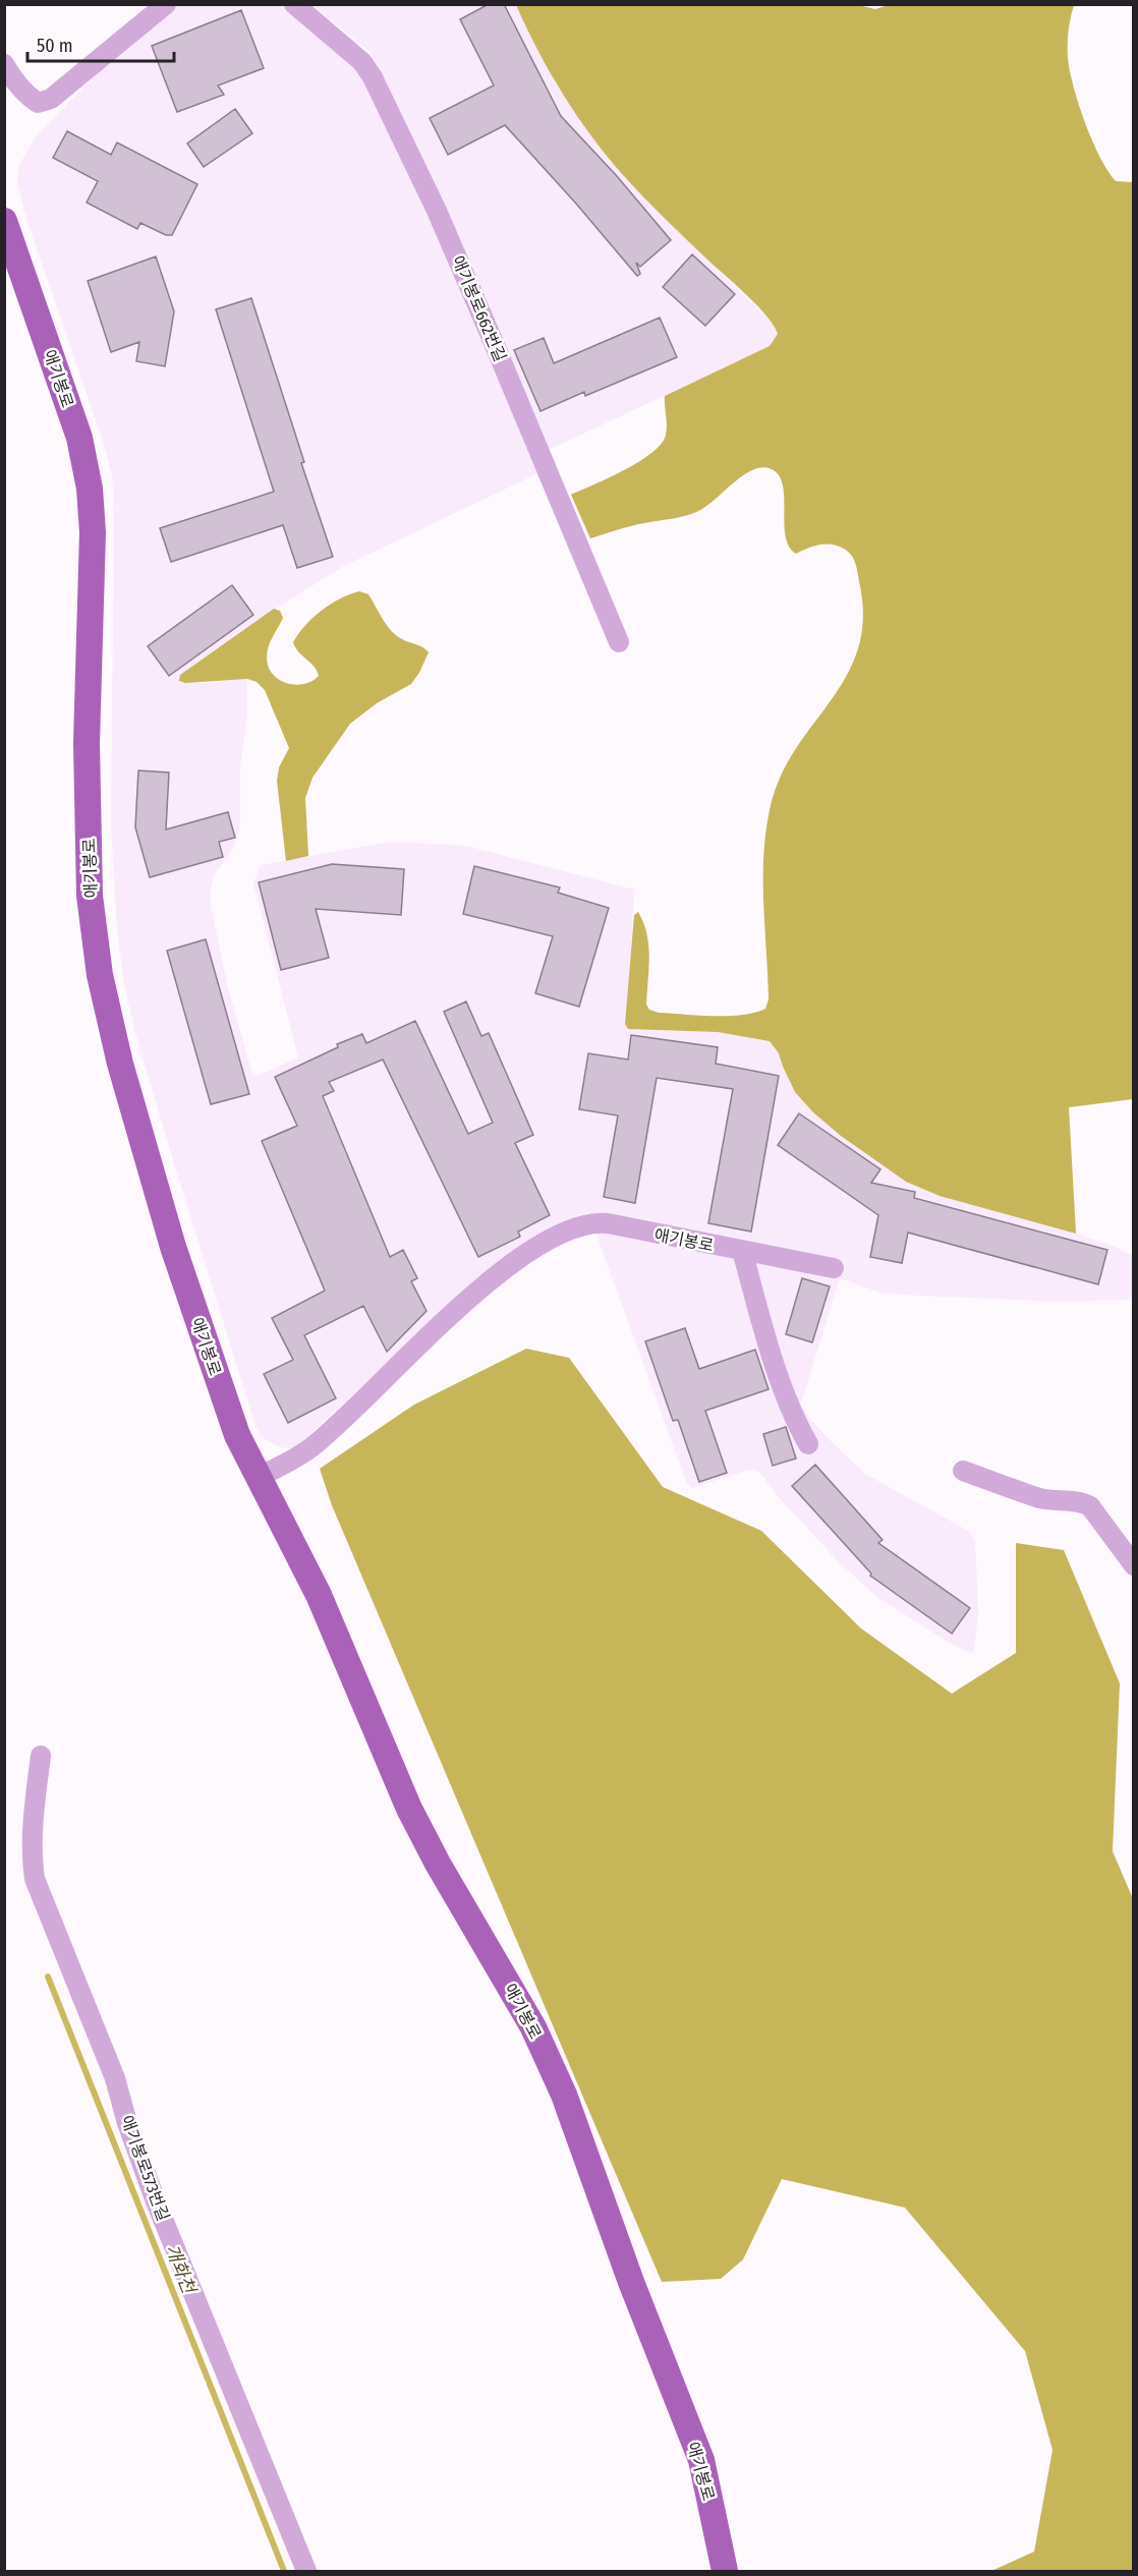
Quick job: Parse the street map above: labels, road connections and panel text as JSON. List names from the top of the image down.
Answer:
{
  "streets": {
    "main road": ["애기봉로"],
    "lane": ["애기봉로662번길", "애기봉로573번길"]
  },
  "water": ["개화천"],
  "scale_bar": "50 m"
}
